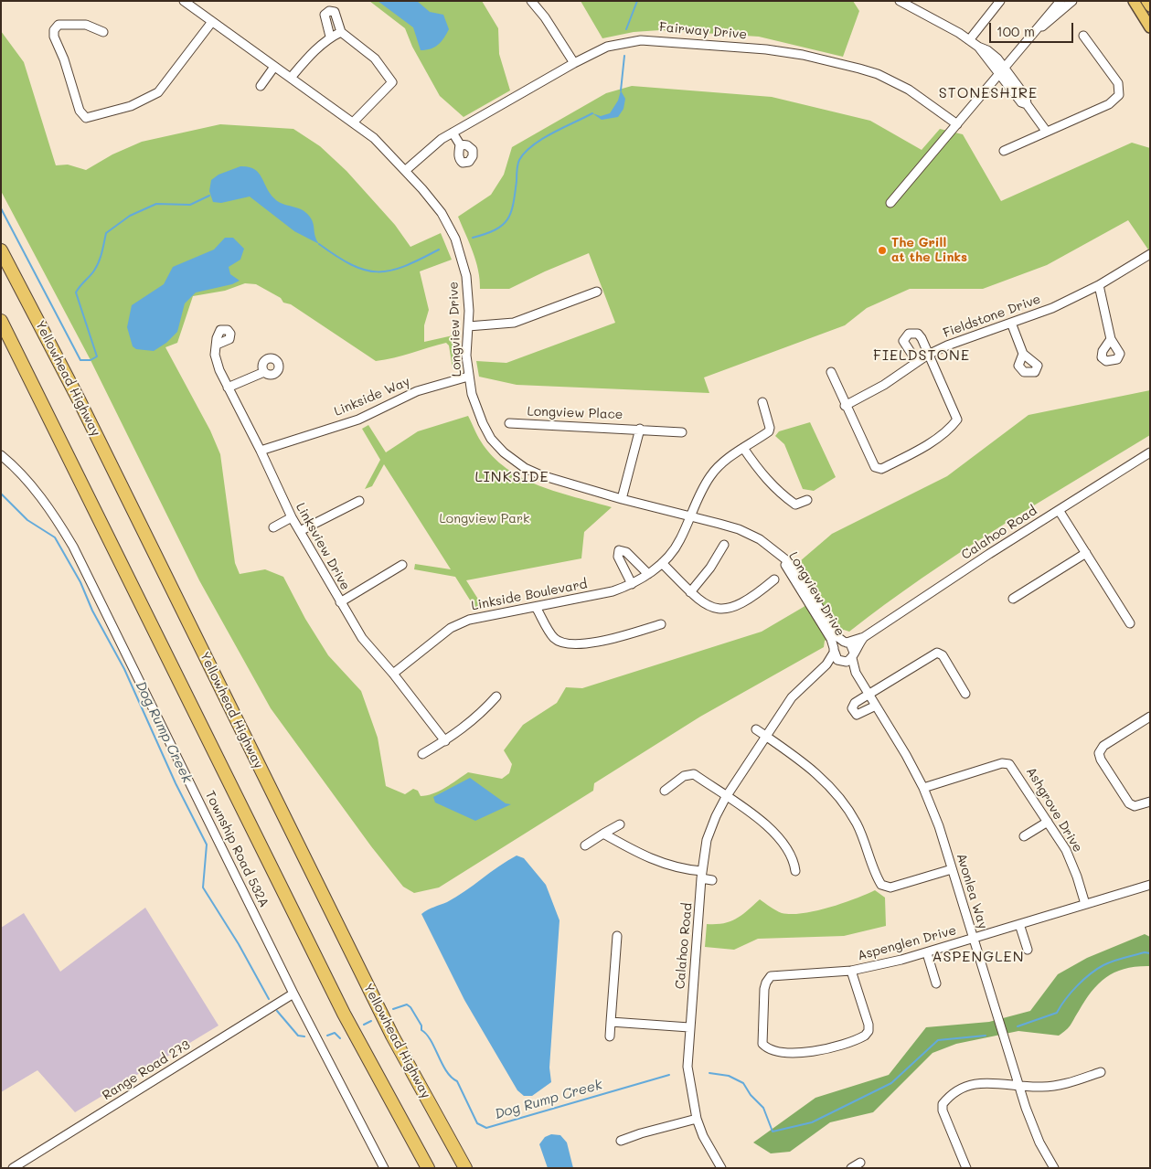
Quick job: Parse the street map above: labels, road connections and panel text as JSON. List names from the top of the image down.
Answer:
{
  "streets": {
    "highway": ["Yellowhead Highway"],
    "street": [
      "Fairway Drive",
      "Fieldstone Drive",
      "Longview Drive",
      "Linkside Way",
      "Longview Place",
      "Calahoo Road",
      "Linksview Drive",
      "Linkside Boulevard",
      "Ashgrove Drive",
      "Township Road 532A",
      "Avonlea Way",
      "Aspenglen Drive",
      "Range Road 273"
    ]
  },
  "crossings": [
    ["Fairway Drive", "Longview Drive"],
    ["Longview Drive", "Linkside Way"],
    ["Longview Drive", "Longview Place"],
    ["Longview Drive", "Calahoo Road"],
    ["Longview Drive", "Linkside Boulevard"],
    ["Longview Drive", "Avonlea Way"],
    ["Linkside Way", "Linksview Drive"],
    ["Calahoo Road", "Avonlea Way"],
    ["Linksview Drive", "Linkside Boulevard"],
    ["Ashgrove Drive", "Avonlea Way"],
    ["Ashgrove Drive", "Aspenglen Drive"],
    ["Township Road 532A", "Range Road 273"],
    ["Avonlea Way", "Aspenglen Drive"]
  ],
  "districts": [
    "STONESHIRE",
    "FIELDSTONE",
    "LINKSIDE",
    "ASPENGLEN"
  ],
  "water": ["Dog Rump Creek"],
  "parks": ["Longview Park"],
  "places": ["The Grill at the Links"],
  "scale_bar": "100 m"
}
